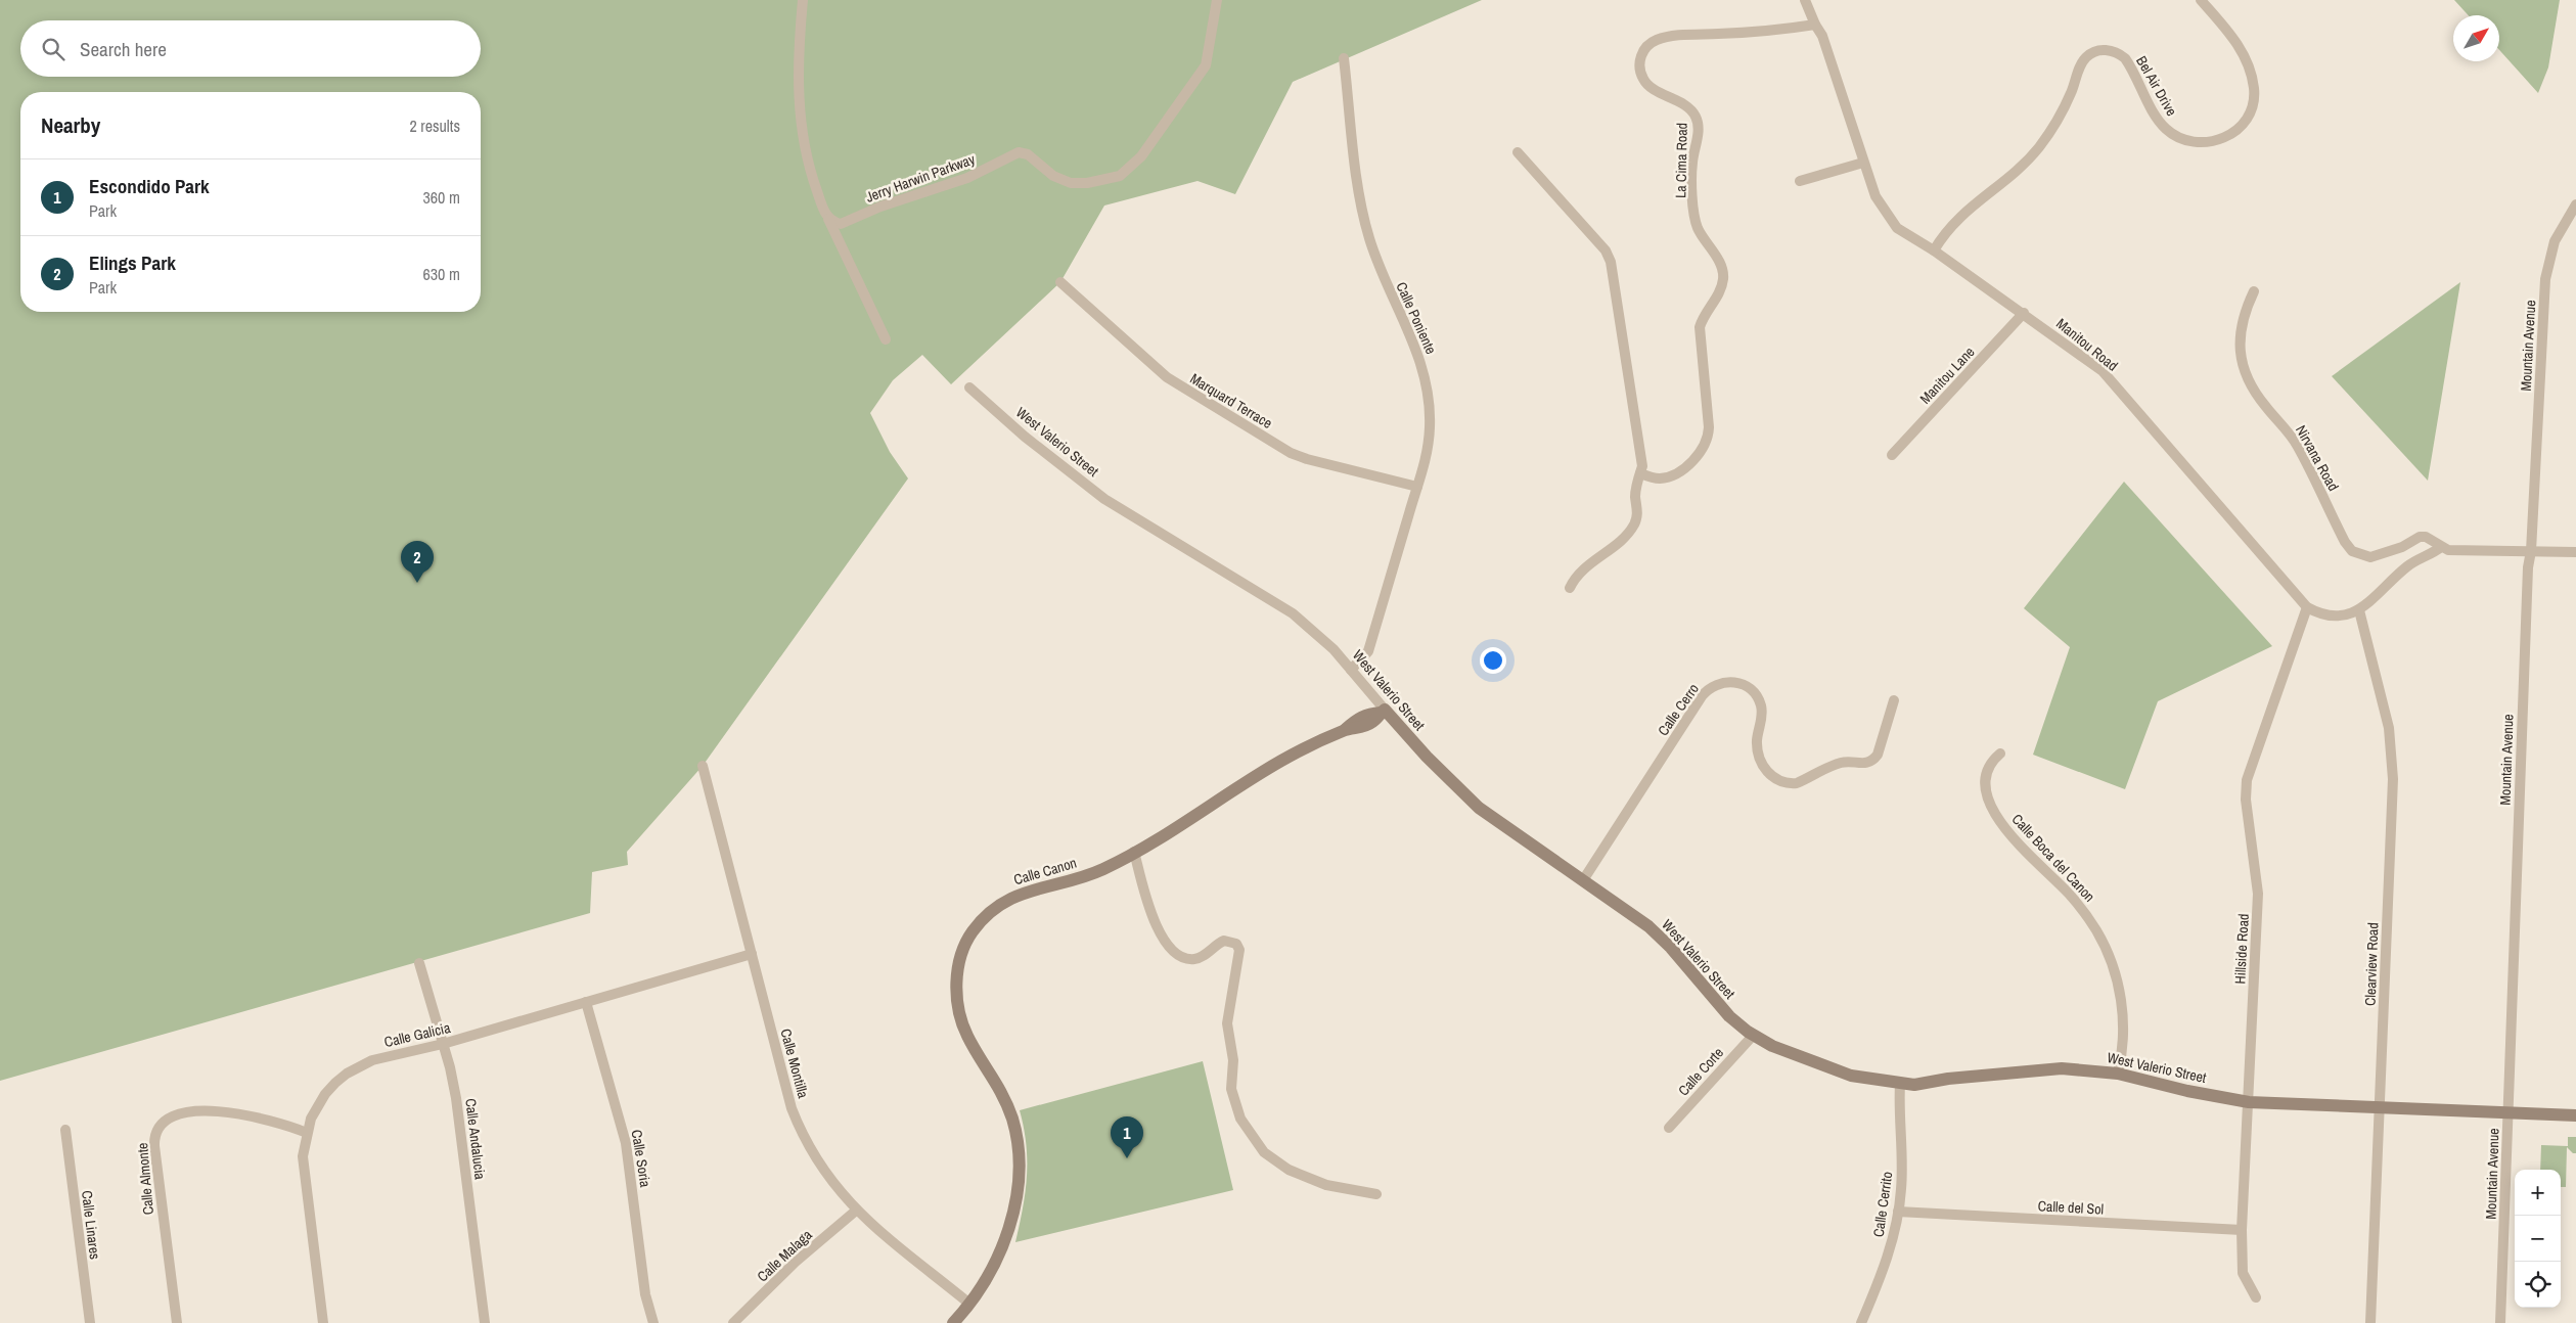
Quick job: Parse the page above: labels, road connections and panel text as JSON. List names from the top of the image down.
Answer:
{
  "streets": {
    "street": [
      "Bel Air Drive",
      "La Cima Road",
      "Jerry Harwin Parkway",
      "Calle Poniente",
      "Manitou Road",
      "Mountain Avenue",
      "Manitou Lane",
      "Marquard Terrace",
      "West Valerio Street",
      "Nirvana Road",
      "Calle Cerro",
      "Calle Boca del Canon",
      "Calle Canon",
      "Hillside Road",
      "Clearview Road",
      "Calle Galicia",
      "Calle Montilla",
      "Calle Corte",
      "Calle Andalucia",
      "Calle Soria",
      "Calle Almonte",
      "Calle Cerrito",
      "Calle del Sol",
      "Calle Linares",
      "Calle Malaga"
    ]
  },
  "crossings": [
    ["Bel Air Drive", "Manitou Road"],
    ["La Cima Road", "Manitou Road"],
    ["Calle Poniente", "Marquard Terrace"],
    ["Calle Poniente", "West Valerio Street"],
    ["Manitou Road", "Manitou Lane"],
    ["Manitou Road", "Nirvana Road"],
    ["Manitou Road", "Hillside Road"],
    ["Manitou Road", "Clearview Road"],
    ["Mountain Avenue", "West Valerio Street"],
    ["Mountain Avenue", "Nirvana Road"],
    ["West Valerio Street", "Calle Cerro"],
    ["West Valerio Street", "Calle Boca del Canon"],
    ["West Valerio Street", "Calle Canon"],
    ["West Valerio Street", "Hillside Road"],
    ["West Valerio Street", "Clearview Road"],
    ["West Valerio Street", "Calle Corte"],
    ["West Valerio Street", "Calle Cerrito"],
    ["Calle Canon", "Calle Montilla"],
    ["Hillside Road", "Calle del Sol"],
    ["Calle Galicia", "Calle Montilla"],
    ["Calle Galicia", "Calle Andalucia"],
    ["Calle Galicia", "Calle Soria"],
    ["Calle Galicia", "Calle Almonte"],
    ["Calle Montilla", "Calle Malaga"],
    ["Calle Cerrito", "Calle del Sol"]
  ],
  "north": "top right",
  "page": {
    "search": "Search here",
    "heading": ["Nearby", "2 results"],
    "list": [
      {
        "mark": "1",
        "name": "Escondido Park",
        "note": "Park",
        "value": "360 m"
      },
      {
        "mark": "2",
        "name": "Elings Park",
        "note": "Park",
        "value": "630 m"
      }
    ],
    "pins": ["2", "1"],
    "map_buttons": ["+", "−"]
  }
}
